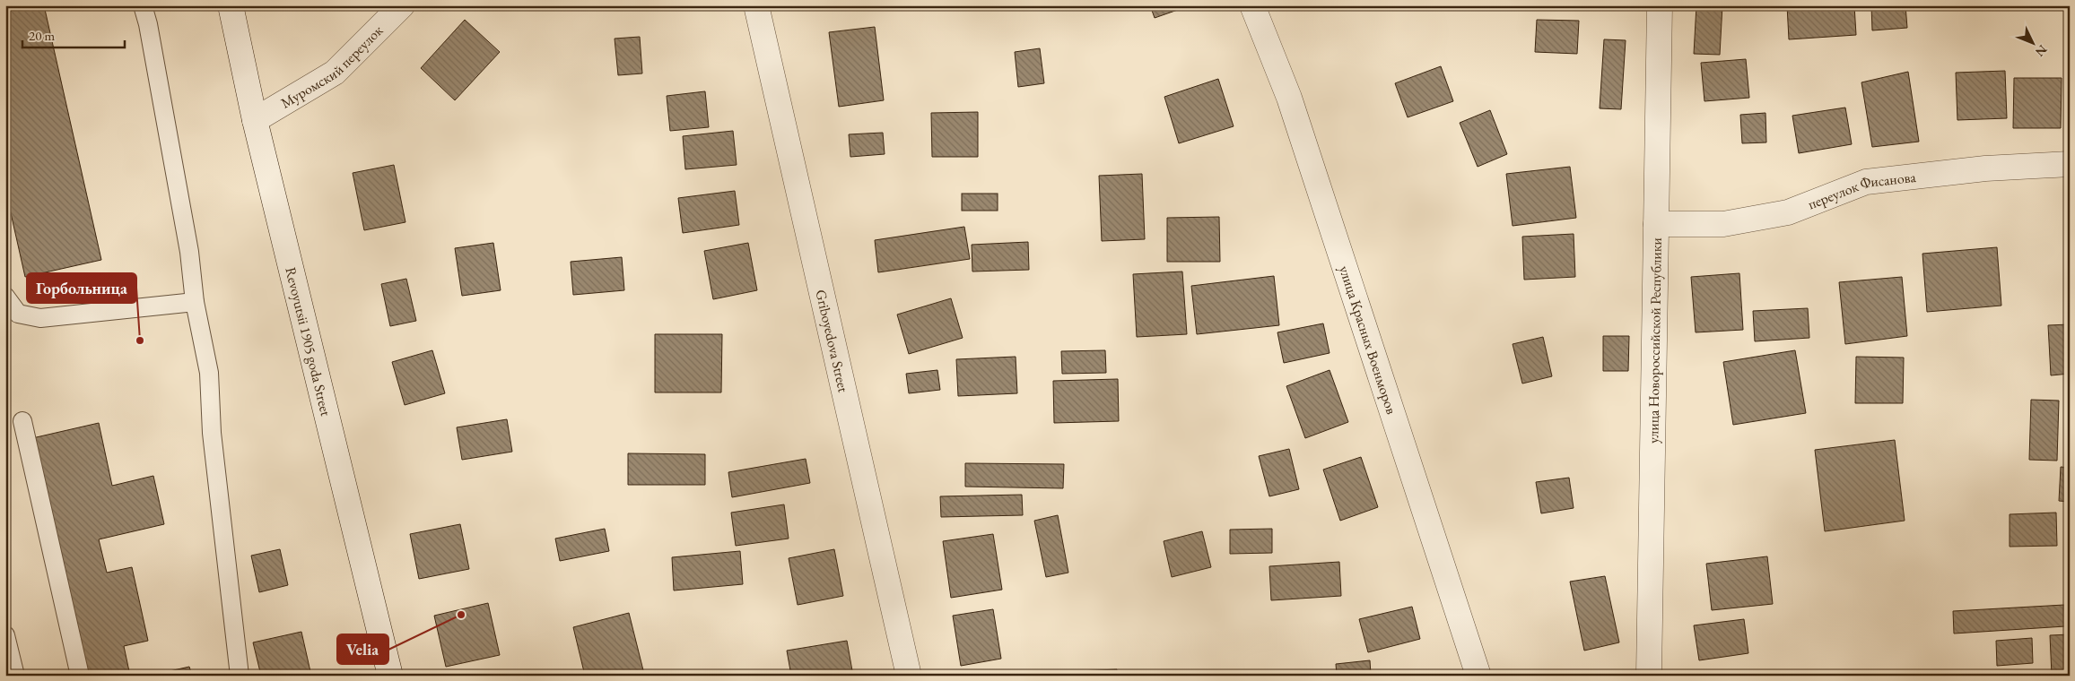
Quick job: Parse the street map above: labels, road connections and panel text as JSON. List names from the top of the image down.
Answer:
{
  "streets": {
    "street": [
      "Муромский переулок",
      "переулок Фисанова",
      "улица Красных Военморов",
      "Griboyedova Street",
      "улица Новороссийской Республики",
      "Revoyutsii 1905 goda Street"
    ]
  },
  "crossings": [
    ["Муромский переулок", "Revoyutsii 1905 goda Street"],
    ["переулок Фисанова", "улица Новороссийской Республики"]
  ],
  "places": ["Горбольница", "Velia"],
  "scale_bar": "20 m",
  "north": "bottom right"
}
